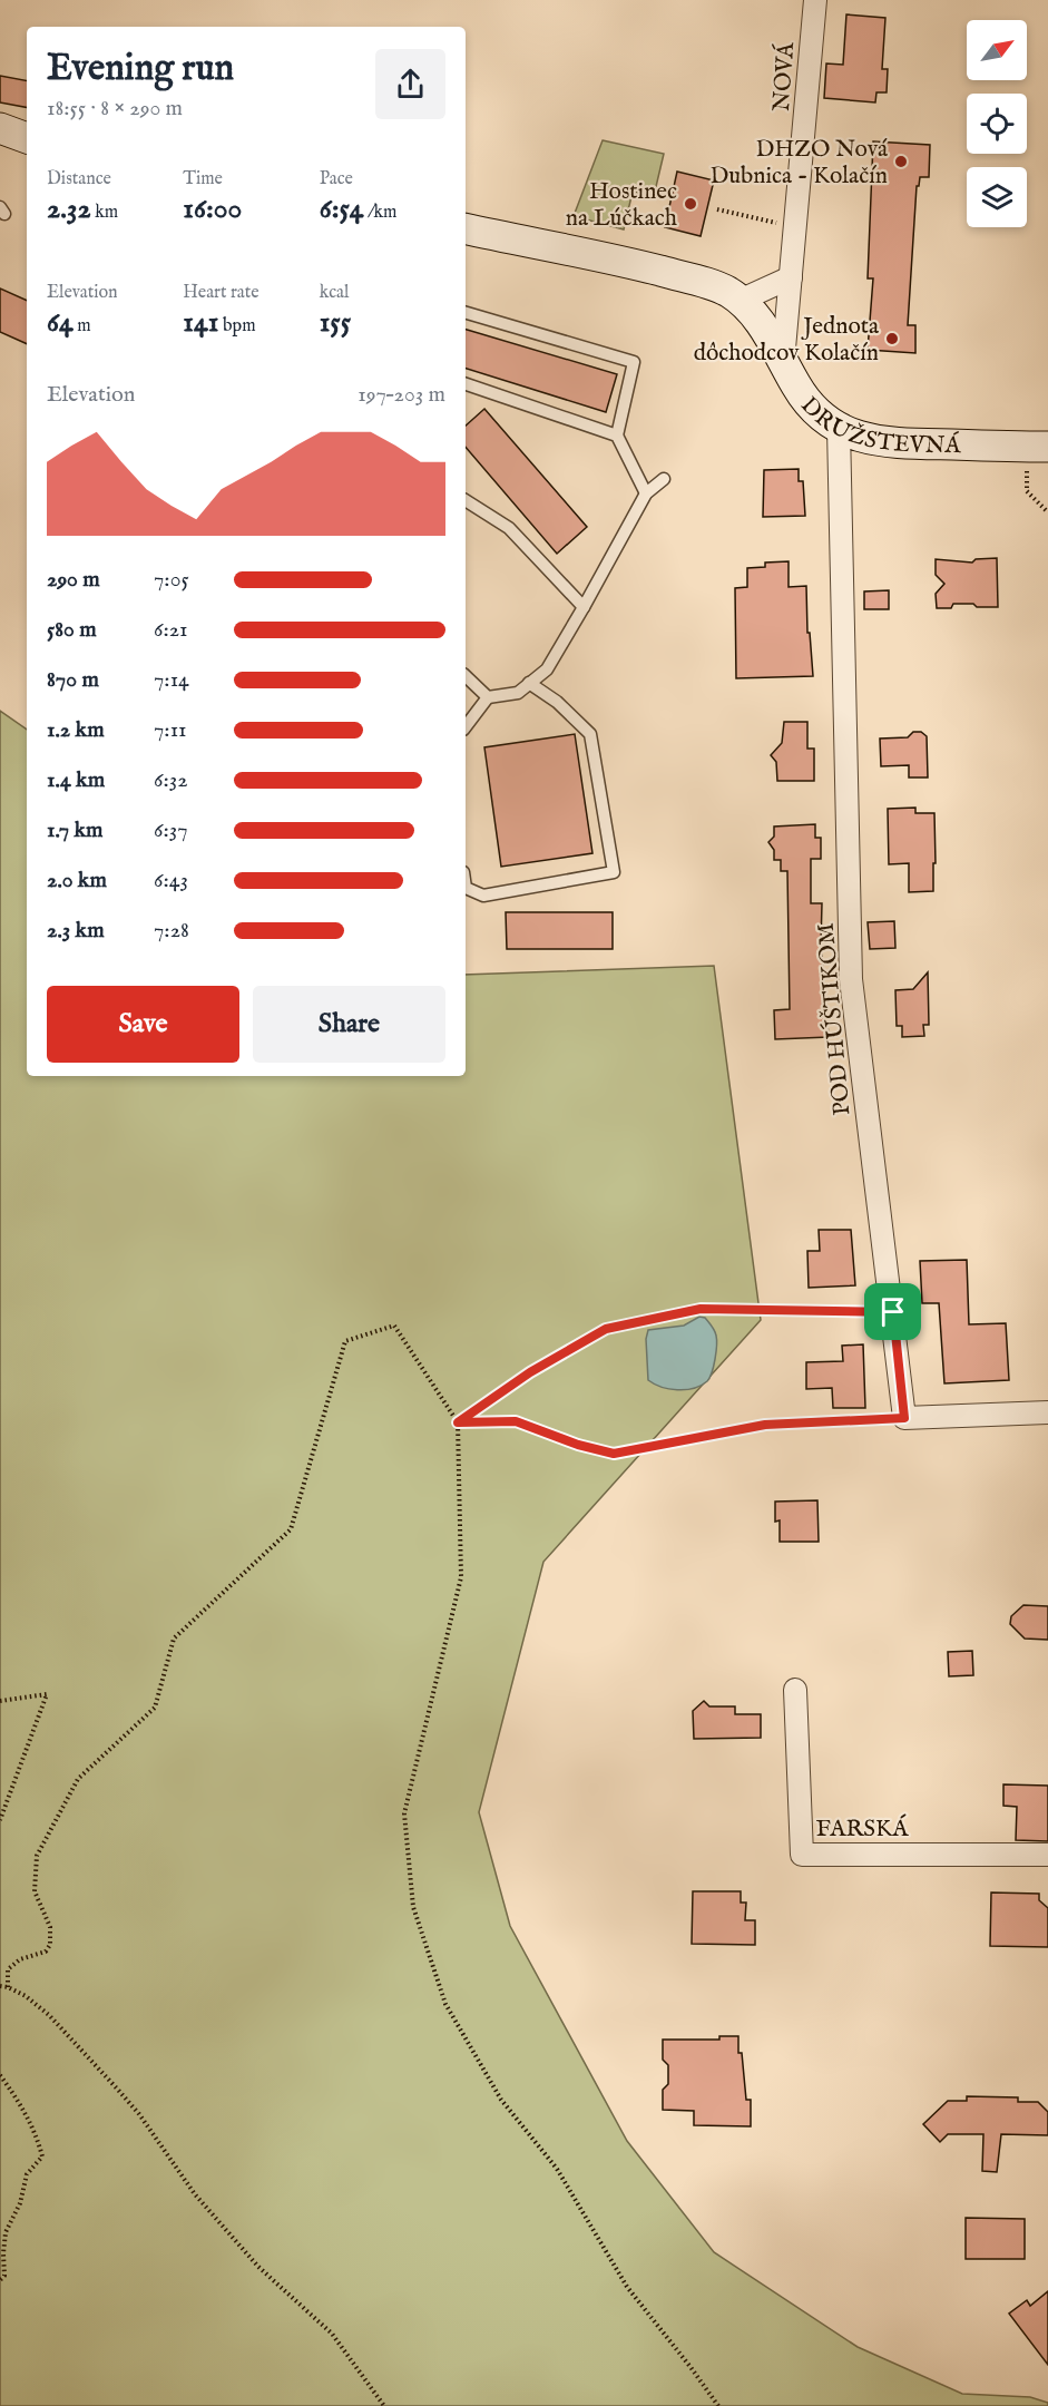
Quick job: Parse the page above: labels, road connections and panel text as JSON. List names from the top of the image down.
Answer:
{
  "streets": {
    "street": [
      "NOVÁ",
      "DRUŽSTEVNÁ",
      "POD HÚŠTIKOM",
      "FARSKÁ"
    ]
  },
  "crossings": [
    ["NOVÁ", "DRUŽSTEVNÁ"],
    ["DRUŽSTEVNÁ", "POD HÚŠTIKOM"]
  ],
  "places": ["DHZO Nová Dubnica - Kolačín", "Hostinec na Lúčkach", "Jednota dôchodcov Kolačín"],
  "north": "top right",
  "page": {
    "heading": ["Evening run", "18:55 · 8 × 290 m"],
    "stats": [
      ["Distance", "2.32 km"],
      ["Time", "16:00"],
      ["Pace", "6:54 /km"],
      ["Elevation", "64 m"],
      ["Heart rate", "141 bpm"],
      ["kcal", "155"]
    ],
    "chart": ["Elevation", "197–203 m"],
    "list": [
      {
        "name": "290 m",
        "note": "7:05"
      },
      {
        "name": "580 m",
        "note": "6:21"
      },
      {
        "name": "870 m",
        "note": "7:14"
      },
      {
        "name": "1.2 km",
        "note": "7:11"
      },
      {
        "name": "1.4 km",
        "note": "6:32"
      },
      {
        "name": "1.7 km",
        "note": "6:37"
      },
      {
        "name": "2.0 km",
        "note": "6:43"
      },
      {
        "name": "2.3 km",
        "note": "7:28"
      }
    ],
    "buttons": ["Save", "Share"]
  }
}
